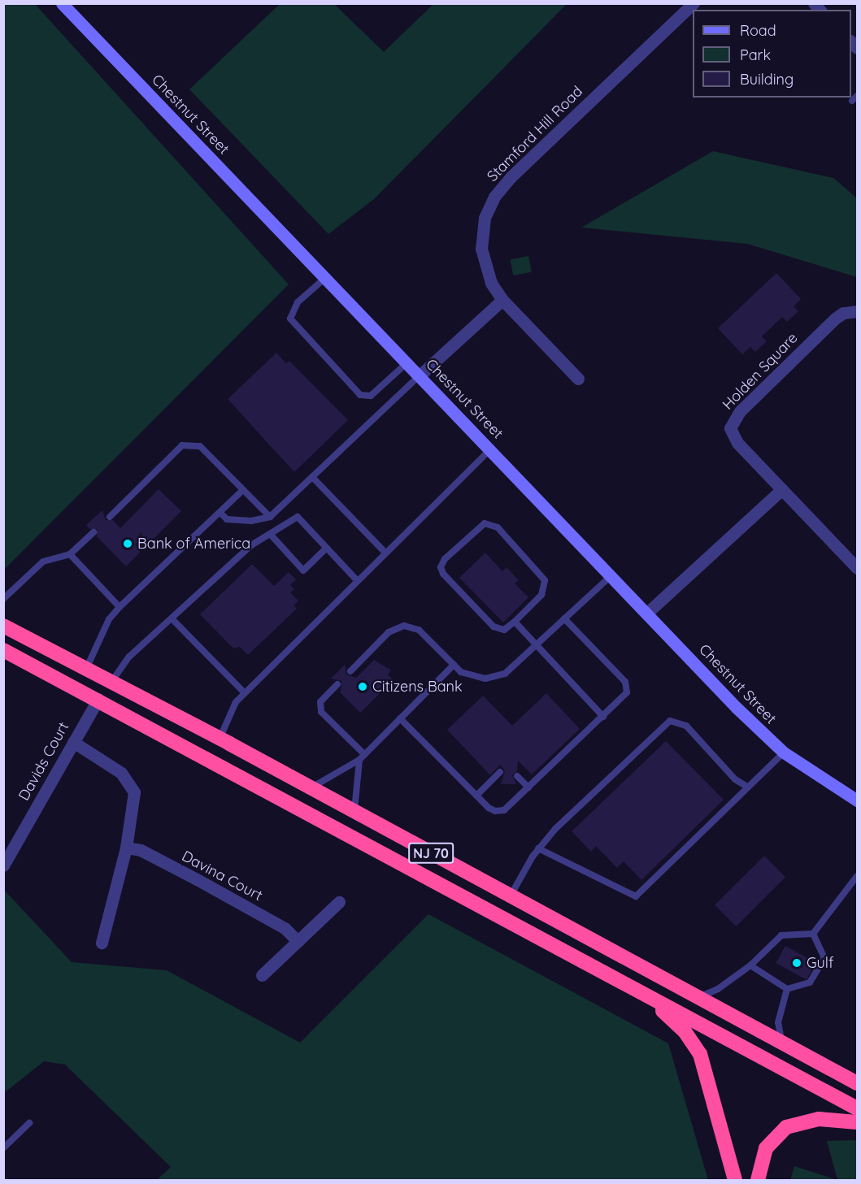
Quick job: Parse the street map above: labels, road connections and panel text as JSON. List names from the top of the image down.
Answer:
{
  "streets": {
    "highway": ["NJ 70"],
    "street": [
      "Chestnut Street",
      "Stamford Hill Road",
      "Holden Square",
      "Davids Court",
      "Davina Court"
    ]
  },
  "crossings": [
    ["Davids Court", "NJ 70"]
  ],
  "places": ["Bank of America", "Citizens Bank", "Gulf"],
  "legend": ["Road", "Park", "Building"]
}
